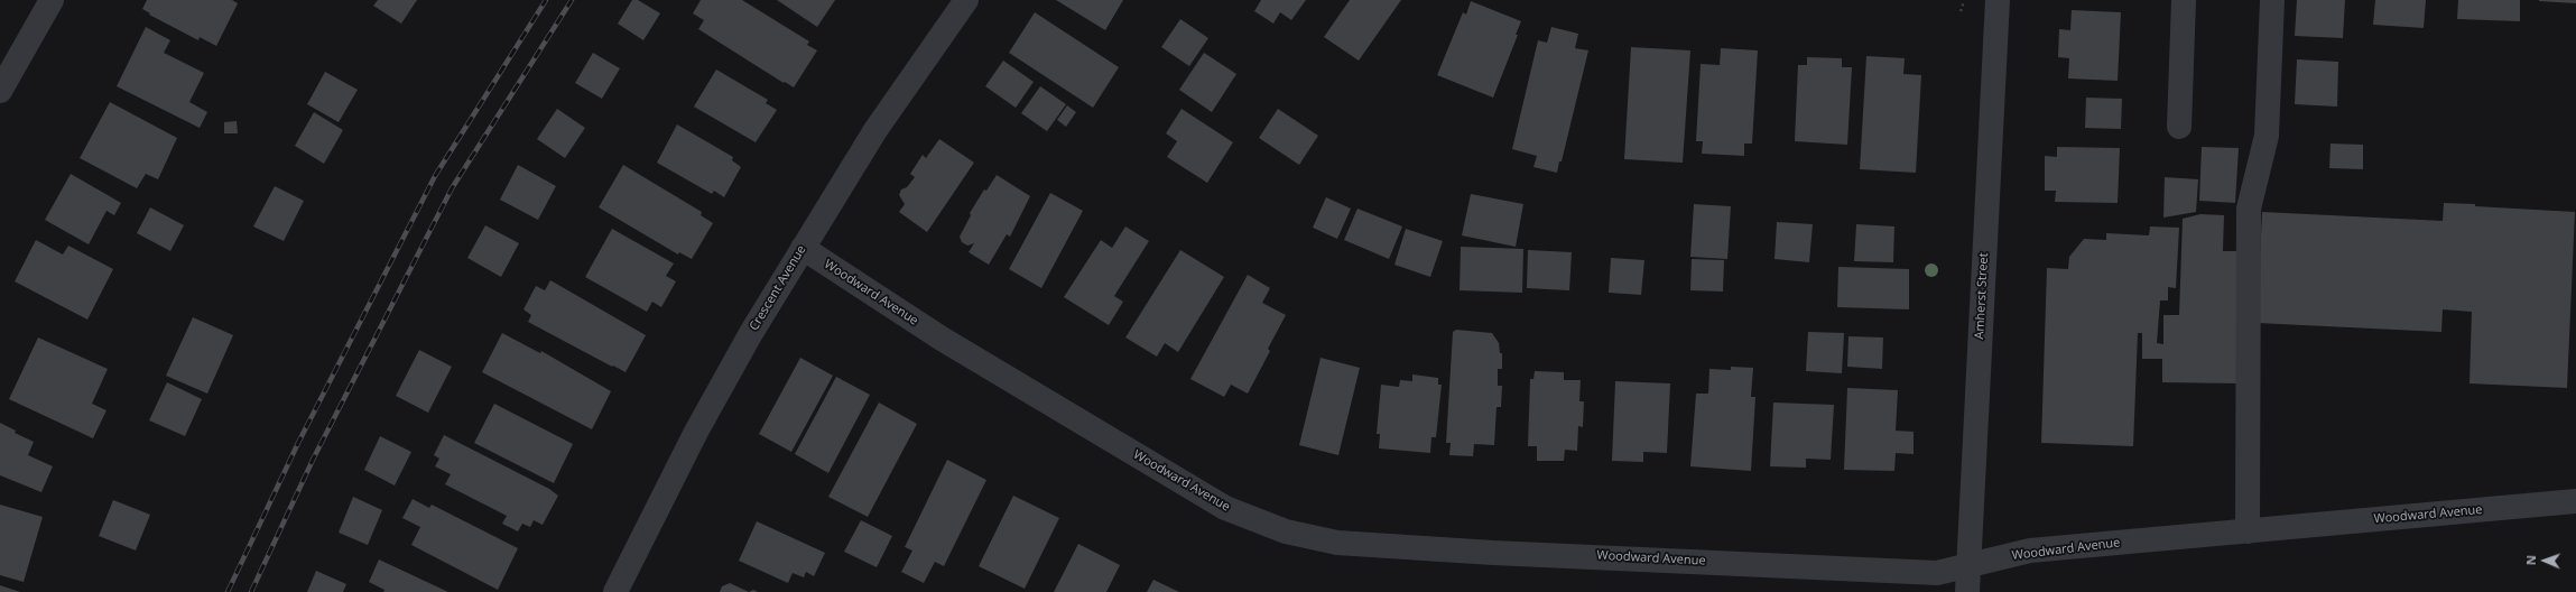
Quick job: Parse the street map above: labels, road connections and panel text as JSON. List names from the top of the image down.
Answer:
{
  "streets": {
    "street": ["Crescent Avenue", "Woodward Avenue", "Amherst Street"]
  },
  "crossings": [
    ["Crescent Avenue", "Woodward Avenue"],
    ["Woodward Avenue", "Amherst Street"]
  ],
  "north": "left"
}
